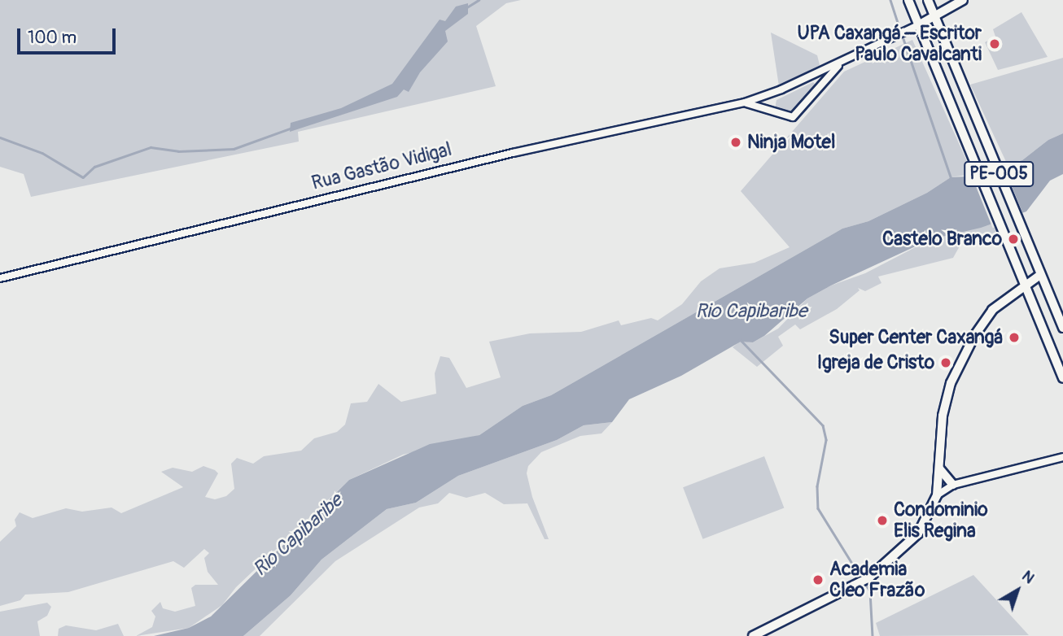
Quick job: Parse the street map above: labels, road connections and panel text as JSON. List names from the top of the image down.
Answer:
{
  "streets": {
    "main road": ["Rua Gastão Vidigal", "PE-005"]
  },
  "crossings": [
    ["Rua Gastão Vidigal", "PE-005"]
  ],
  "water": ["Rio Capibaribe"],
  "places": [
    "UPA Caxangá – Escritor Paulo Cavalcanti",
    "Ninja Motel",
    "Castelo Branco",
    "Super Center Caxangá",
    "Igreja de Cristo",
    "Condominio Elis Regina",
    "Academia Cleo Frazão"
  ],
  "scale_bar": "100 m",
  "north": "top right"
}
